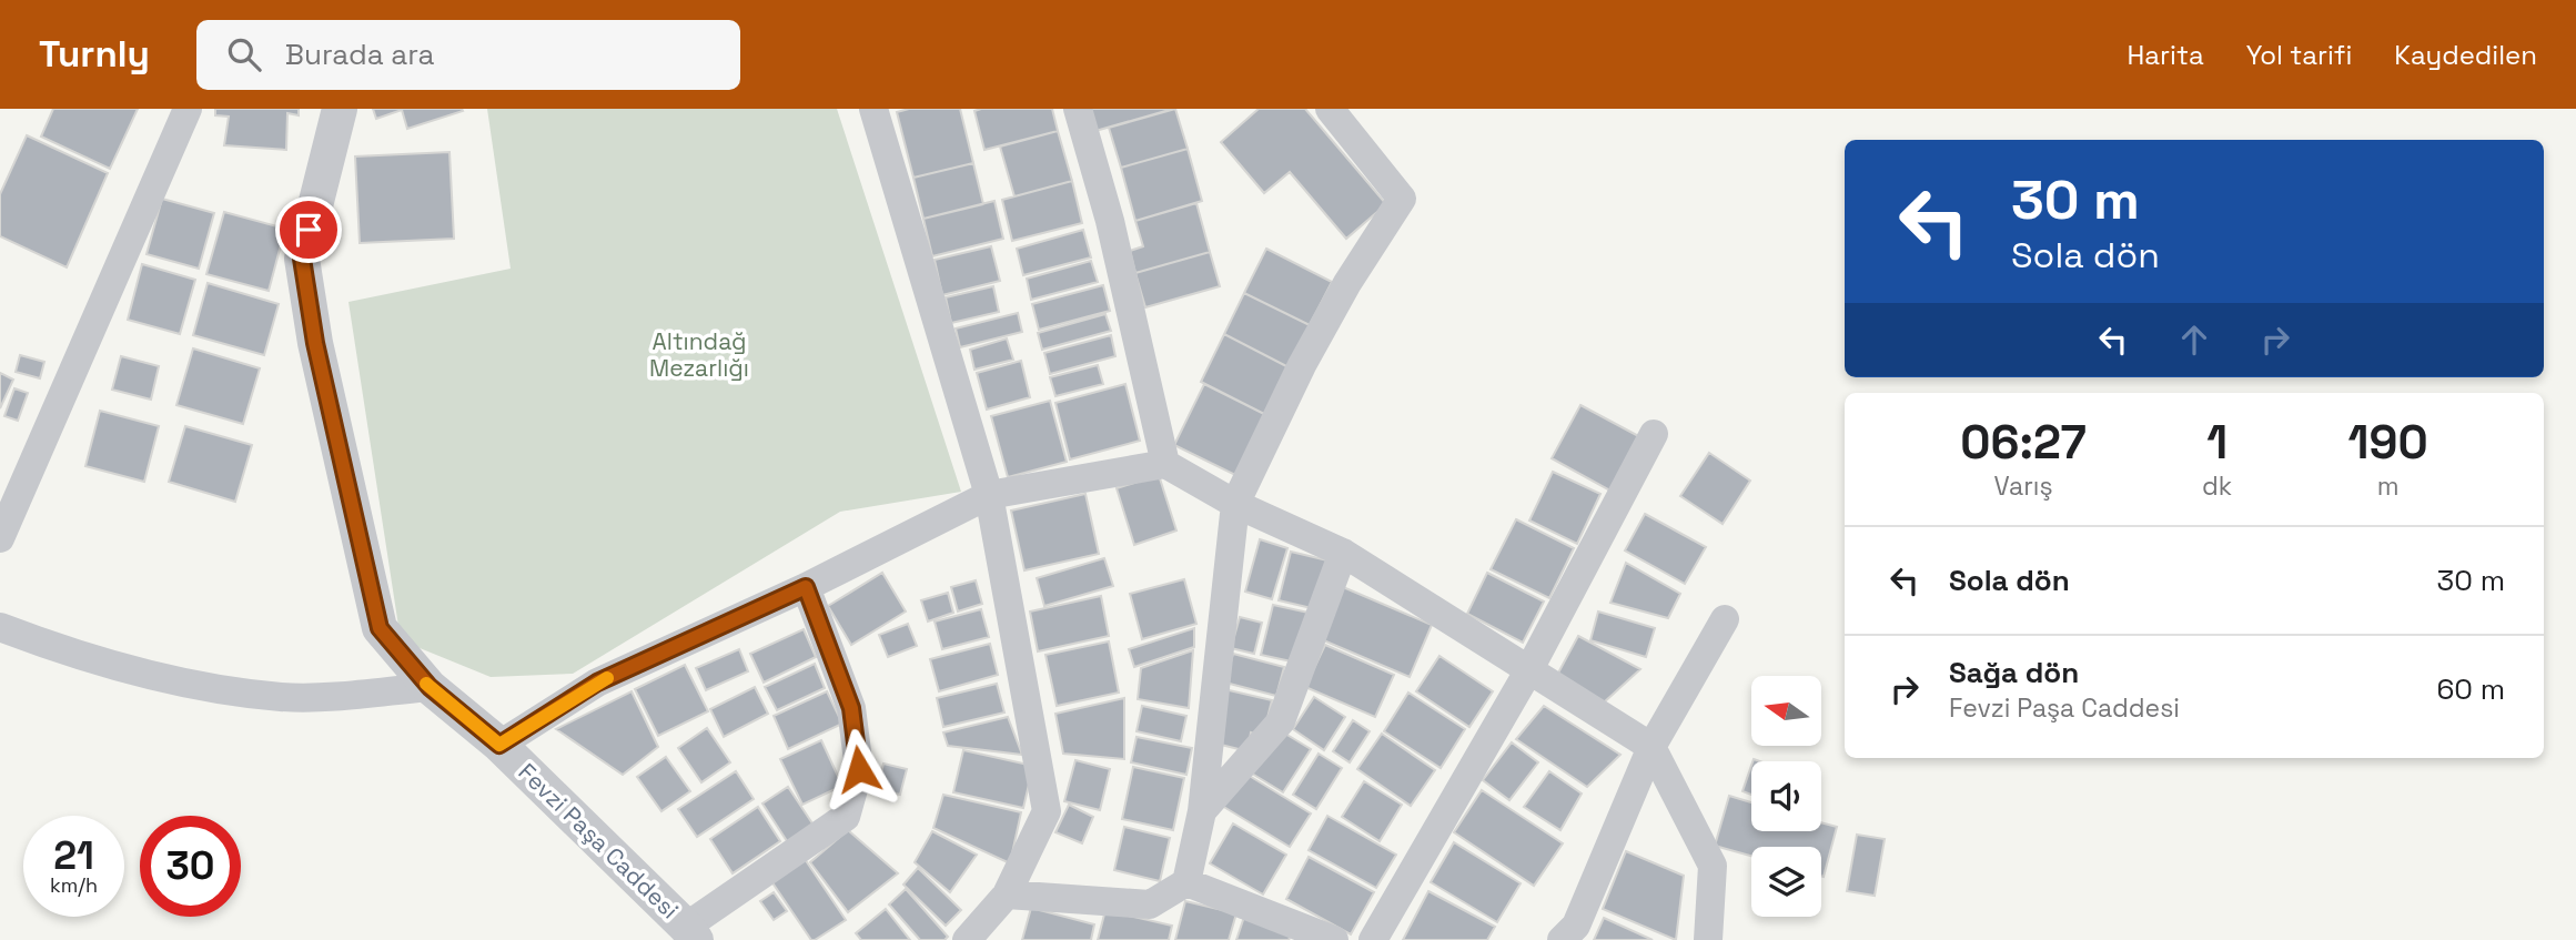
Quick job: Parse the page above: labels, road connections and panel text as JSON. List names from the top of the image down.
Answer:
{
  "streets": {
    "street": ["Fevzi Paşa Caddesi"]
  },
  "parks": ["Altındağ Mezarlığı"],
  "north": "left",
  "page": {
    "header": "Turnly",
    "search": "Burada ara",
    "nav": ["Harita", "Yol tarifi", "Kaydedilen"],
    "turn": ["30 m", "Sola dön"],
    "eta": [
      "06:27",
      "Varış",
      "1",
      "dk",
      "190",
      "m"
    ],
    "list": [
      {
        "name": "Sola dön",
        "value": "30 m"
      },
      {
        "name": "Sağa dön",
        "note": "Fevzi Paşa Caddesi",
        "value": "60 m"
      }
    ],
    "speed": "21 km/h",
    "limit": "30"
  }
}
